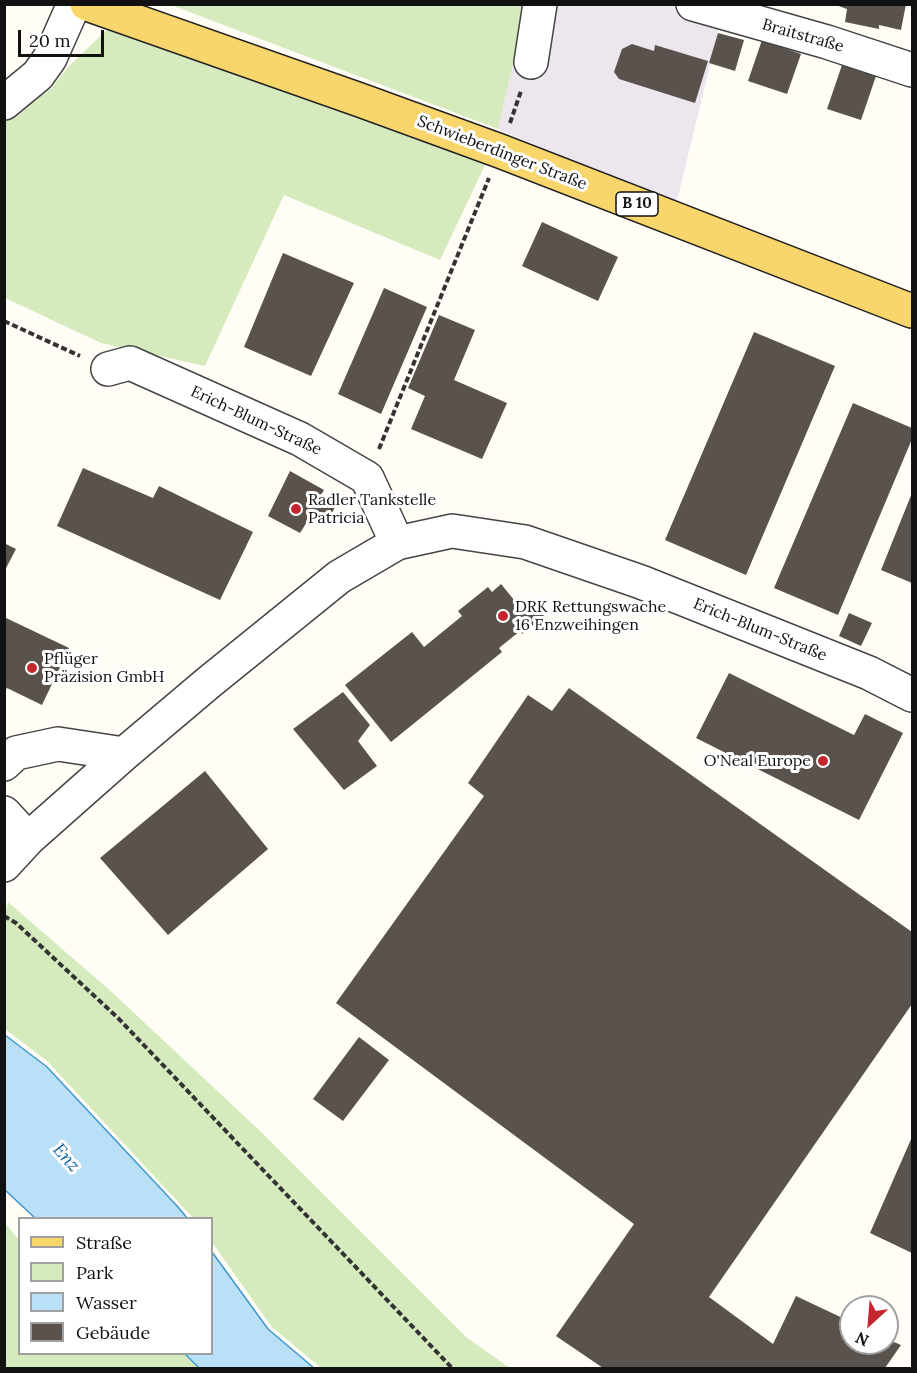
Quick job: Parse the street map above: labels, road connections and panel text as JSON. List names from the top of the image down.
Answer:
{
  "streets": {
    "main road": ["Schwieberdinger Straße", "B 10"],
    "street": ["Braitstraße", "Erich-Blum-Straße"]
  },
  "water": ["Enz"],
  "places": [
    "Radler Tankstelle Patricia",
    "DRK Rettungswache 16 Enzweihingen",
    "Pflüger Präzision GmbH",
    "O'Neal Europe"
  ],
  "legend": [
    "Straße",
    "Park",
    "Wasser",
    "Gebäude"
  ],
  "scale_bar": "20 m",
  "north": "bottom left"
}
